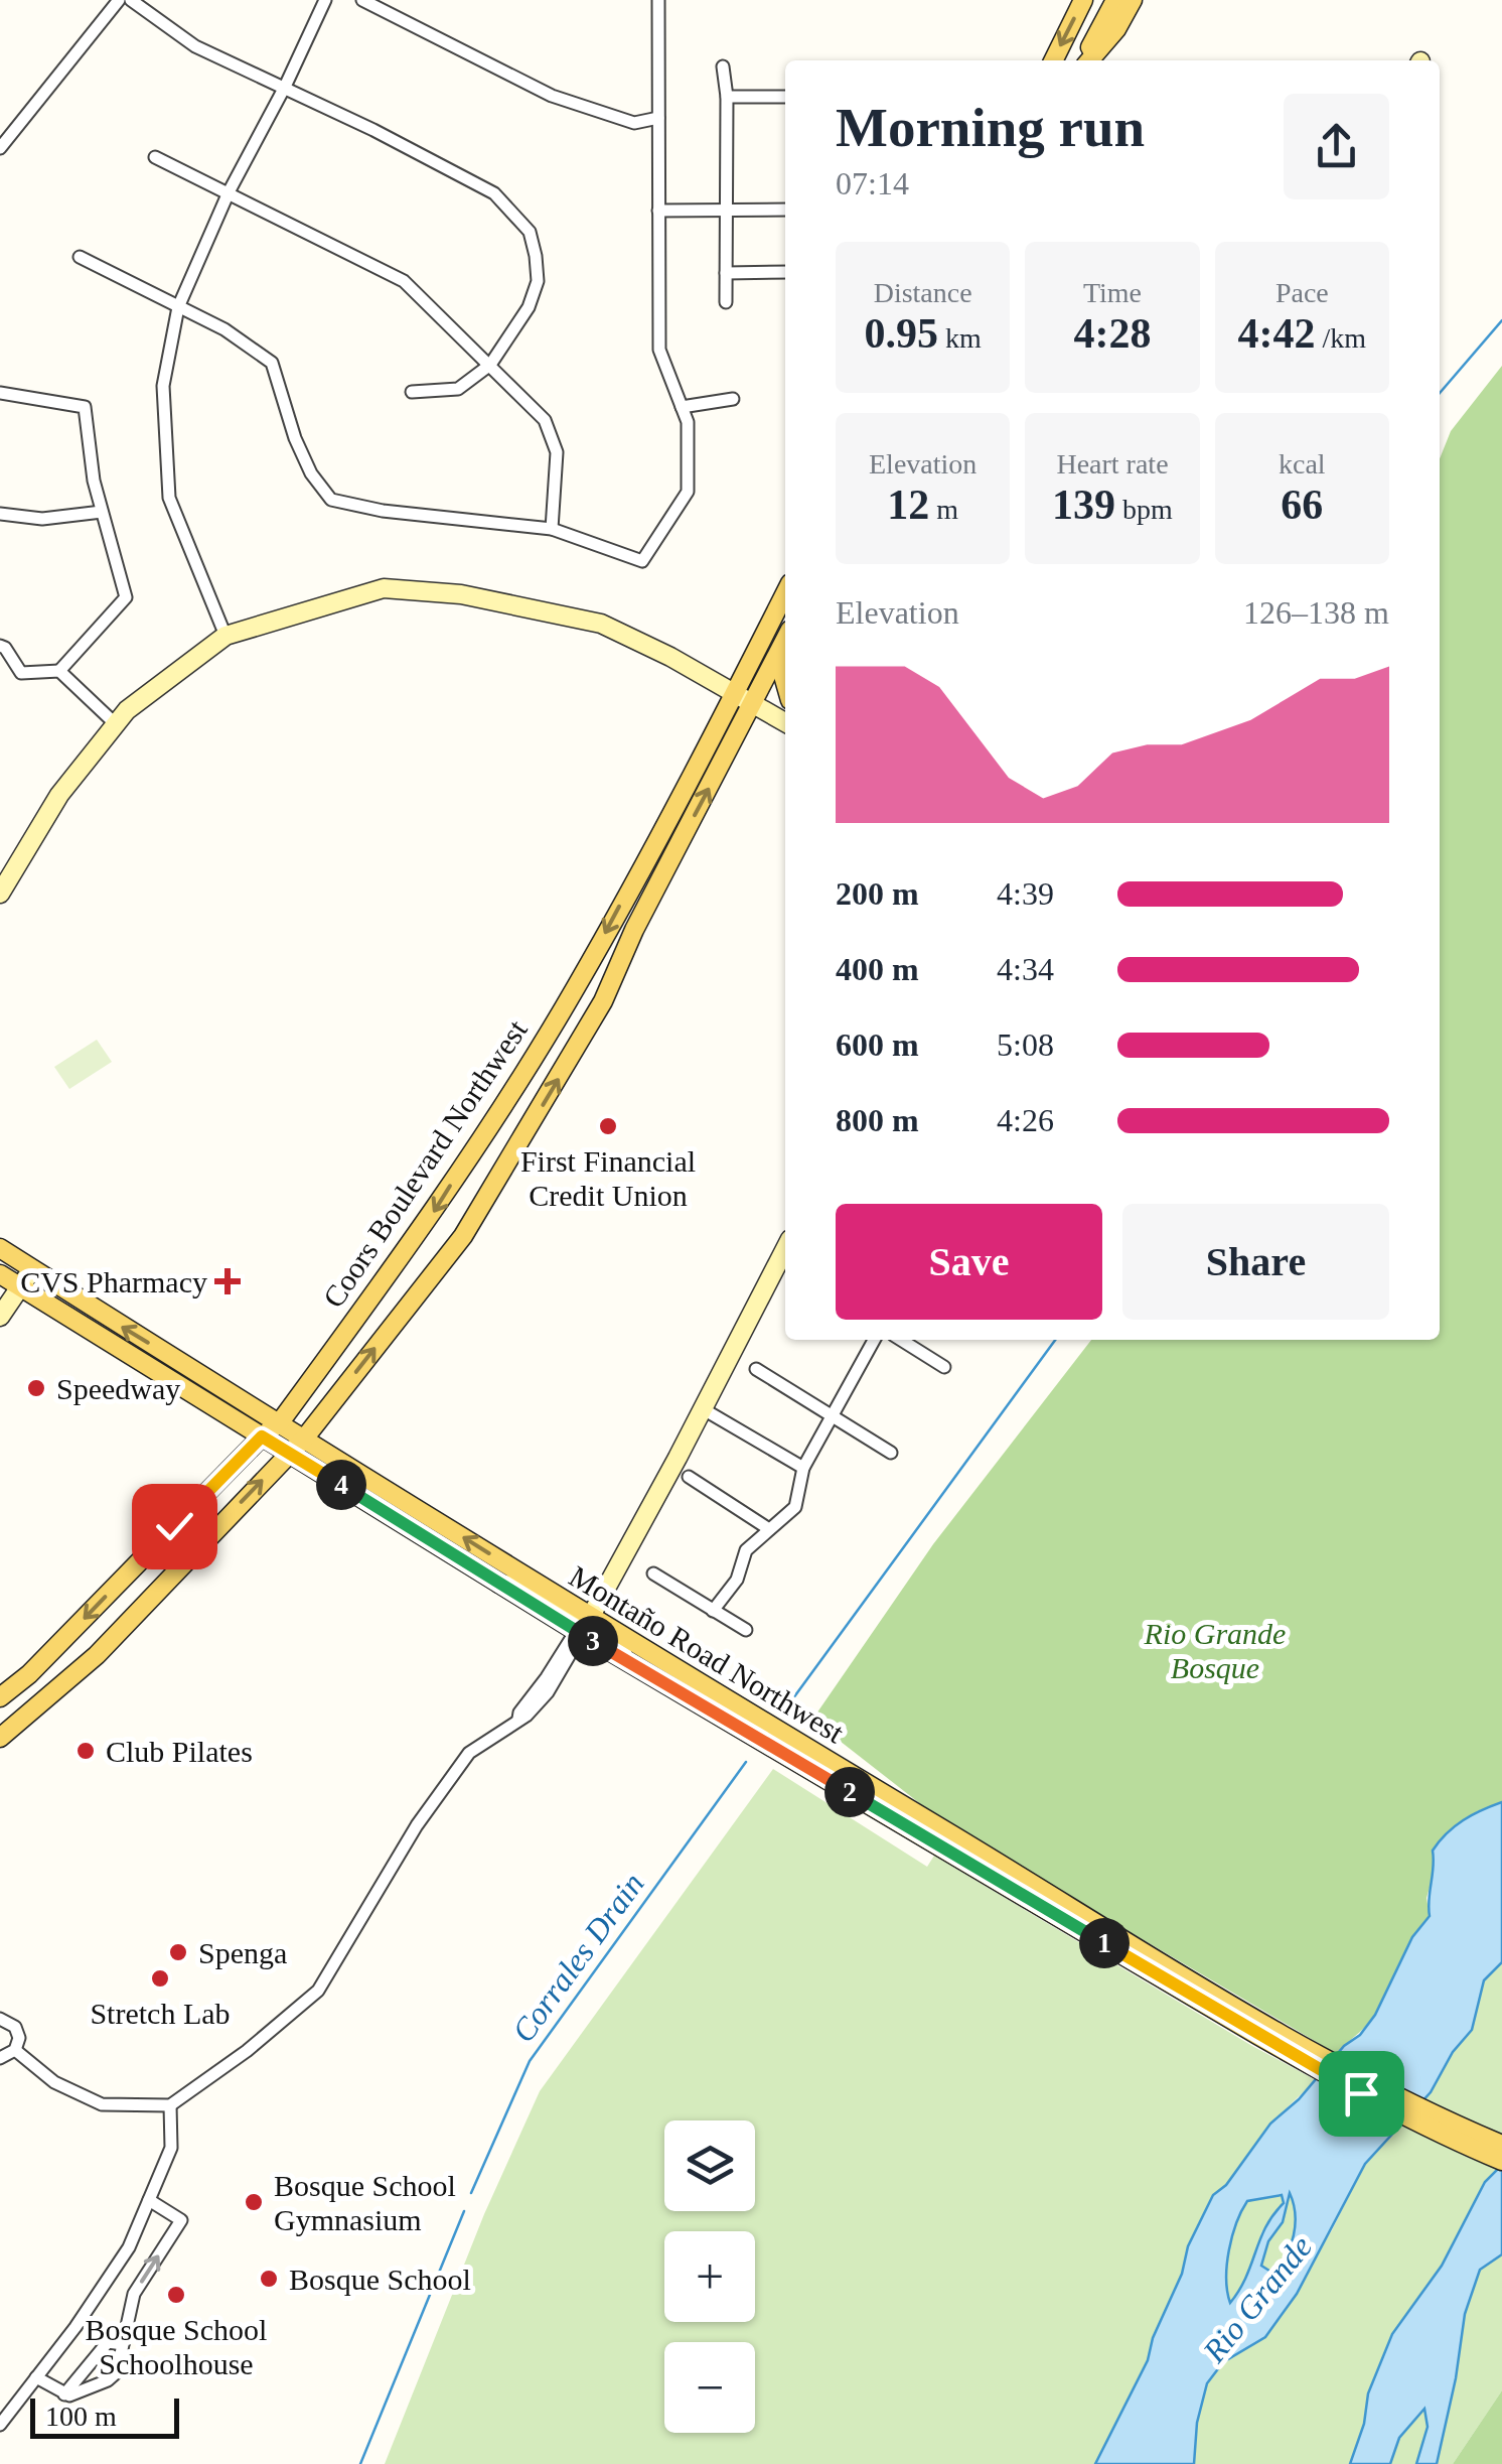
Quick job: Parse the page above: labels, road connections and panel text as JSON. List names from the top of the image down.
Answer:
{
  "streets": {
    "main road": ["Coors Boulevard Northwest", "Montaño Road Northwest"]
  },
  "crossings": [
    ["Coors Boulevard Northwest", "Montaño Road Northwest"]
  ],
  "water": ["Corrales Drain", "Rio Grande"],
  "parks": ["Rio Grande Bosque"],
  "places": {
    "other": [
      "First Financial Credit Union",
      "Speedway",
      "Club Pilates",
      "Spenga",
      "Stretch Lab",
      "Bosque School Gymnasium",
      "Bosque School",
      "Bosque School Schoolhouse"
    ],
    "health": ["CVS Pharmacy"]
  },
  "scale_bar": "100 m",
  "page": {
    "heading": ["Morning run", "07:14"],
    "stats": [
      ["Distance", "0.95 km"],
      ["Time", "4:28"],
      ["Pace", "4:42 /km"],
      ["Elevation", "12 m"],
      ["Heart rate", "139 bpm"],
      ["kcal", "66"]
    ],
    "chart": ["Elevation", "126–138 m"],
    "list": [
      {
        "name": "200 m",
        "note": "4:39"
      },
      {
        "name": "400 m",
        "note": "4:34"
      },
      {
        "name": "600 m",
        "note": "5:08"
      },
      {
        "name": "800 m",
        "note": "4:26"
      }
    ],
    "buttons": ["Save", "Share"],
    "pins": [
      "4",
      "3",
      "2",
      "1"
    ],
    "map_buttons": ["+", "−"],
    "scale": "100 m"
  }
}
